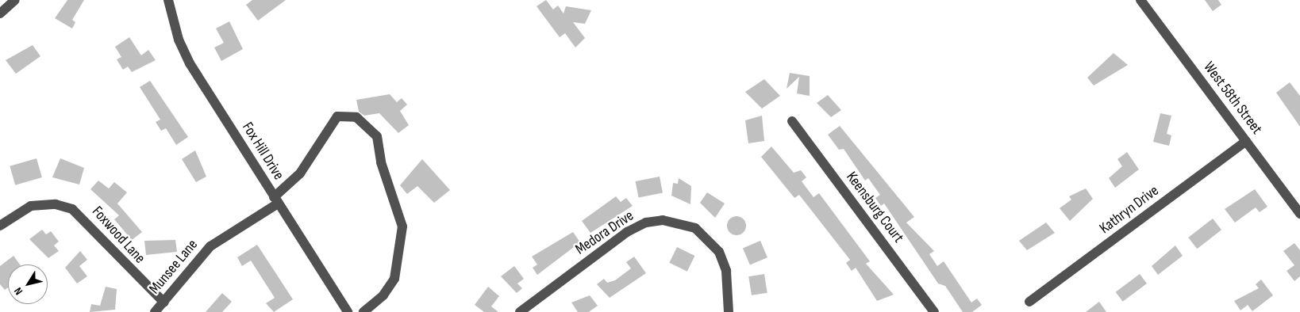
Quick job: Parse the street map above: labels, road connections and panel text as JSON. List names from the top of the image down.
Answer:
{
  "streets": {
    "street": [
      "West 58th Street",
      "Fox Hill Drive",
      "Keensburg Court",
      "Kathryn Drive",
      "Medora Drive",
      "Foxwood Lane",
      "Munsee Lane"
    ]
  },
  "crossings": [
    ["West 58th Street", "Kathryn Drive"],
    ["Fox Hill Drive", "Munsee Lane"],
    ["Foxwood Lane", "Munsee Lane"]
  ],
  "north": "bottom left"
}
